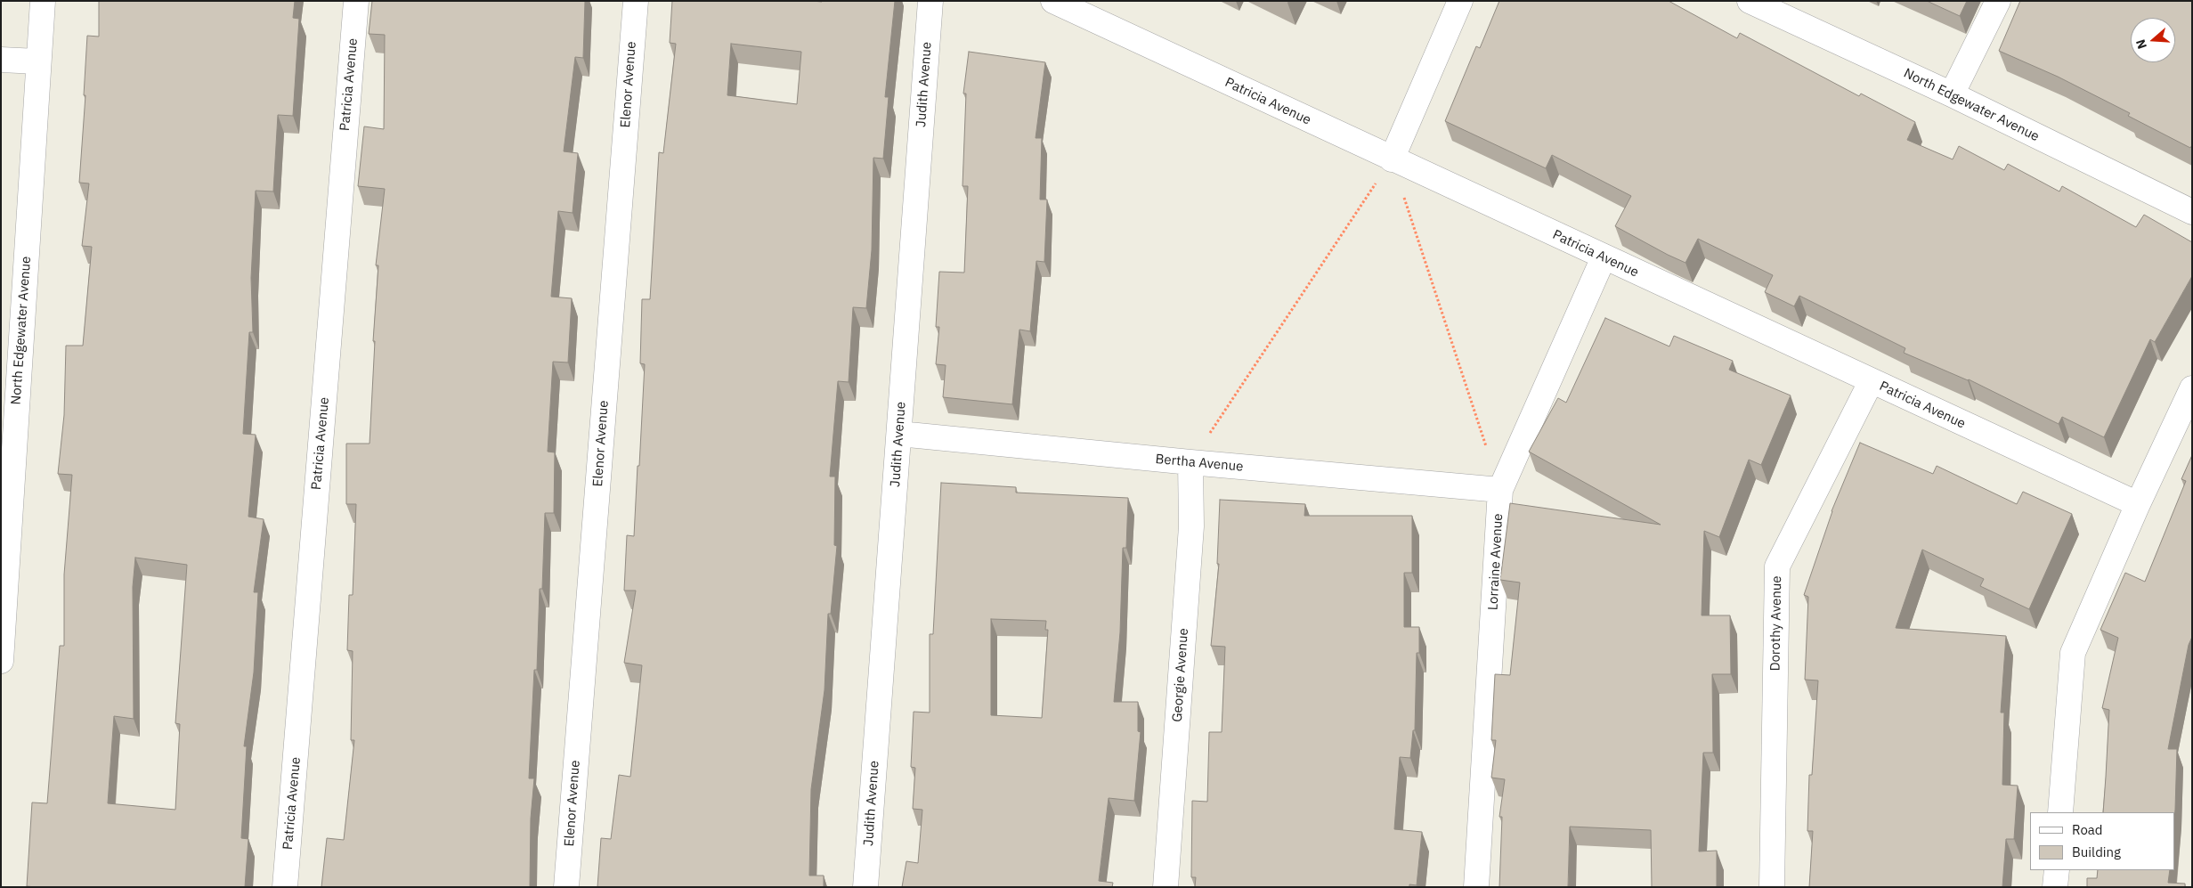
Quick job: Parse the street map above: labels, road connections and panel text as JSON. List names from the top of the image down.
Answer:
{
  "streets": {
    "street": [
      "Patricia Avenue",
      "Elenor Avenue",
      "Judith Avenue",
      "North Edgewater Avenue",
      "Bertha Avenue",
      "Lorraine Avenue",
      "Dorothy Avenue",
      "Georgie Avenue"
    ]
  },
  "crossings": [
    ["Patricia Avenue", "Lorraine Avenue"],
    ["Patricia Avenue", "Dorothy Avenue"],
    ["Judith Avenue", "Bertha Avenue"],
    ["Bertha Avenue", "Lorraine Avenue"],
    ["Bertha Avenue", "Georgie Avenue"]
  ],
  "legend": ["Road", "Building"],
  "north": "left"
}
